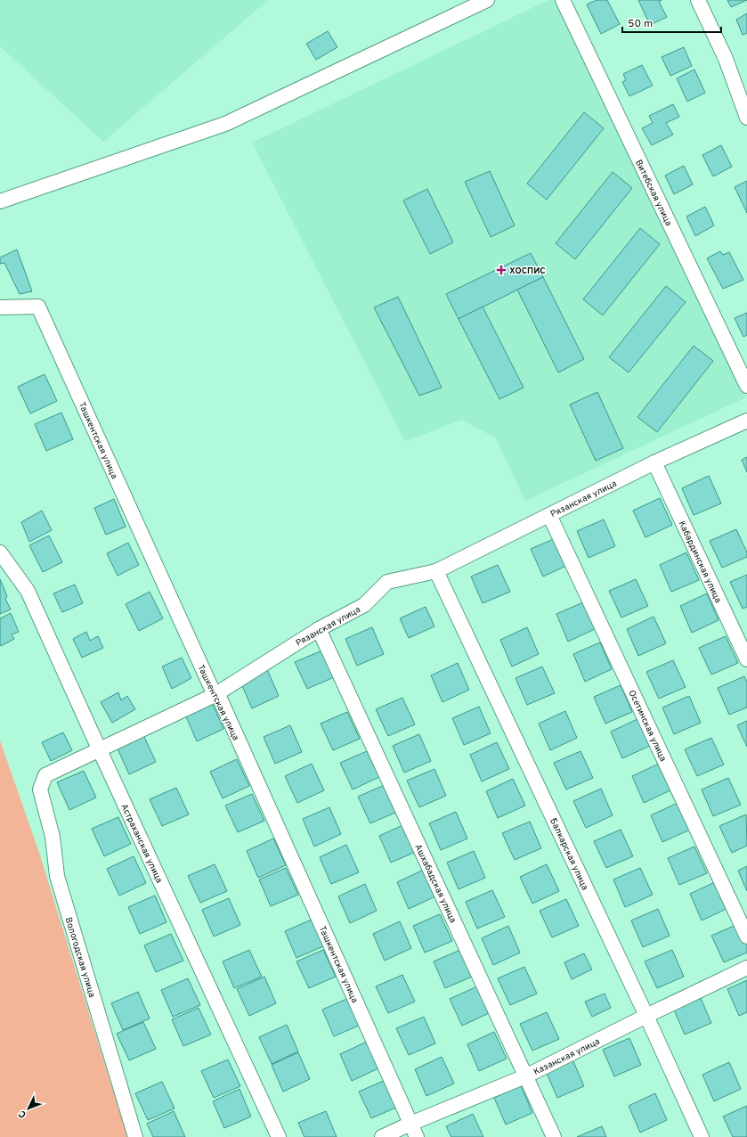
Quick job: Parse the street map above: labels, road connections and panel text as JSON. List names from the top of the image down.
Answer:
{
  "streets": {
    "street": [
      "Витебская улица",
      "Ташкентская улица",
      "Рязанская улица",
      "Кабардинская улица",
      "Осетинская улица",
      "Астраханская улица",
      "Балкарская улица",
      "Ашхабадская улица",
      "Вологодская улица",
      "Казанская улица"
    ]
  },
  "crossings": [
    ["Ташкентская улица", "Рязанская улица"],
    ["Ташкентская улица", "Казанская улица"],
    ["Рязанская улица", "Кабардинская улица"],
    ["Рязанская улица", "Осетинская улица"],
    ["Рязанская улица", "Астраханская улица"],
    ["Рязанская улица", "Балкарская улица"],
    ["Рязанская улица", "Ашхабадская улица"],
    ["Рязанская улица", "Вологодская улица"],
    ["Балкарская улица", "Казанская улица"],
    ["Ашхабадская улица", "Казанская улица"]
  ],
  "places": {
    "health": ["ХОСПИС"]
  },
  "scale_bar": "50 m",
  "north": "bottom left"
}
